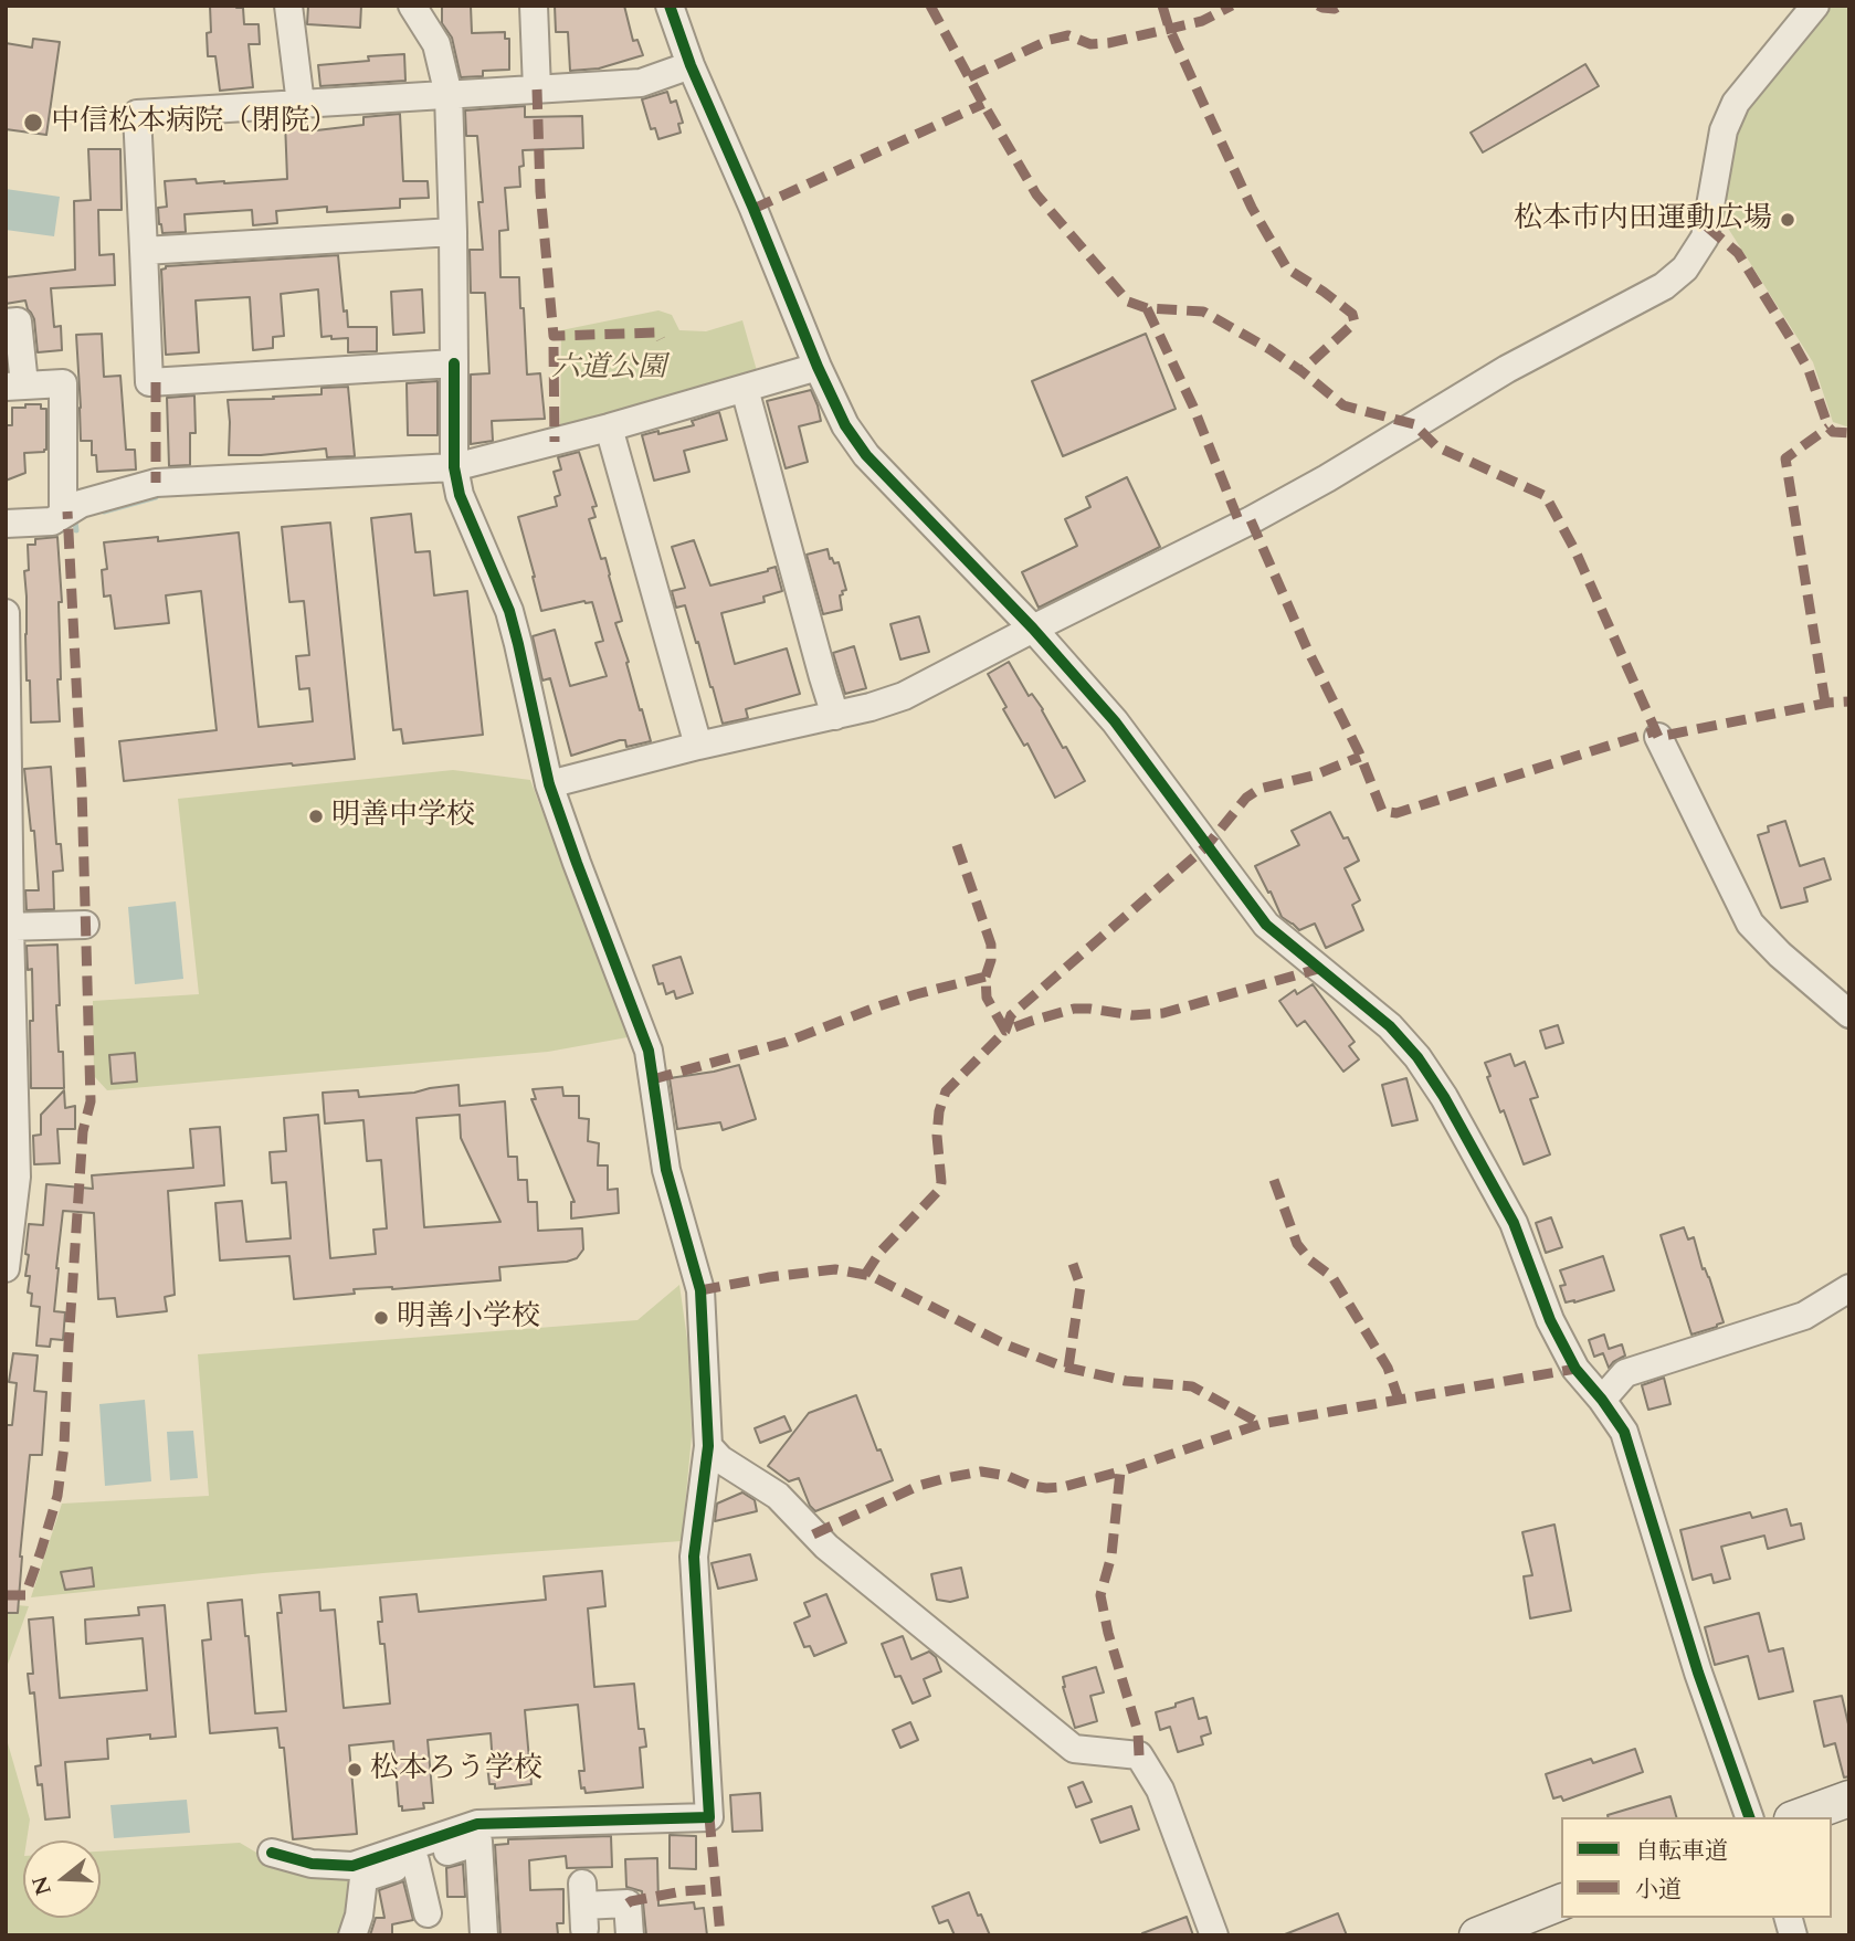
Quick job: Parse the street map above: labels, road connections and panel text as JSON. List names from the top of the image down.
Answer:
{
  "parks": ["六道公園"],
  "places": [
    "中信松本病院（閉院）",
    "松本市内田運動広場",
    "明善中学校",
    "明善小学校",
    "松本ろう学校"
  ],
  "legend": ["自転車道", "小道"],
  "north": "left"
}
